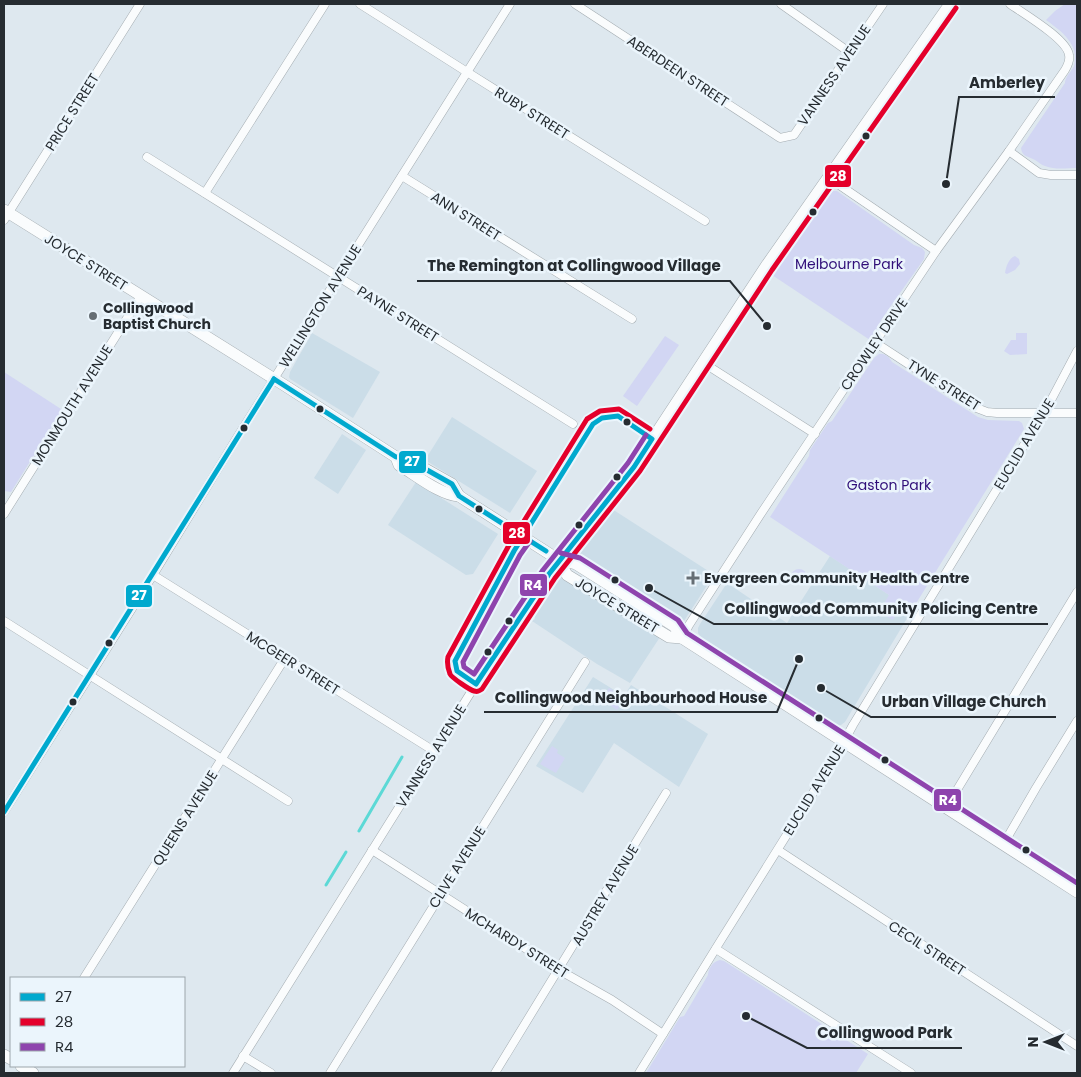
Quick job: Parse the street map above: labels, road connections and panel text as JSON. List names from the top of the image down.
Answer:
{
  "streets": {
    "main road": ["VANNESS AVENUE", "JOYCE STREET"],
    "street": [
      "ABERDEEN STREET",
      "PRICE STREET",
      "RUBY STREET",
      "ANN STREET",
      "WELLINGTON AVENUE",
      "PAYNE STREET",
      "CROWLEY DRIVE",
      "TYNE STREET",
      "MONMOUTH AVENUE",
      "EUCLID AVENUE",
      "MCGEER STREET",
      "QUEENS AVENUE",
      "CLIVE AVENUE",
      "AUSTREY AVENUE",
      "MCHARDY STREET",
      "CECIL STREET"
    ]
  },
  "crossings": [
    ["ABERDEEN STREET", "VANNESS AVENUE"],
    ["VANNESS AVENUE", "JOYCE STREET"],
    ["VANNESS AVENUE", "MCGEER STREET"],
    ["VANNESS AVENUE", "MCHARDY STREET"],
    ["PRICE STREET", "JOYCE STREET"],
    ["RUBY STREET", "WELLINGTON AVENUE"],
    ["ANN STREET", "WELLINGTON AVENUE"],
    ["JOYCE STREET", "WELLINGTON AVENUE"],
    ["JOYCE STREET", "CROWLEY DRIVE"],
    ["JOYCE STREET", "MONMOUTH AVENUE"],
    ["JOYCE STREET", "EUCLID AVENUE"],
    ["WELLINGTON AVENUE", "PAYNE STREET"],
    ["WELLINGTON AVENUE", "MCGEER STREET"],
    ["CROWLEY DRIVE", "TYNE STREET"],
    ["TYNE STREET", "EUCLID AVENUE"],
    ["EUCLID AVENUE", "MCHARDY STREET"],
    ["EUCLID AVENUE", "CECIL STREET"],
    ["MCGEER STREET", "QUEENS AVENUE"],
    ["CLIVE AVENUE", "MCHARDY STREET"],
    ["AUSTREY AVENUE", "MCHARDY STREET"]
  ],
  "parks": ["Melbourne Park", "Gaston Park"],
  "places": {
    "other": [
      "Amberley",
      "Collingwood Baptist Church",
      "The Remington at Collingwood Village",
      "Collingwood Community Policing Centre",
      "Collingwood Neighbourhood House",
      "Urban Village Church",
      "Collingwood Park"
    ],
    "health": ["Evergreen Community Health Centre"]
  },
  "lines": ["transit line 28", "transit line 27", "transit line R4"],
  "legend": ["27", "28", "R4"],
  "north": "left"
}
